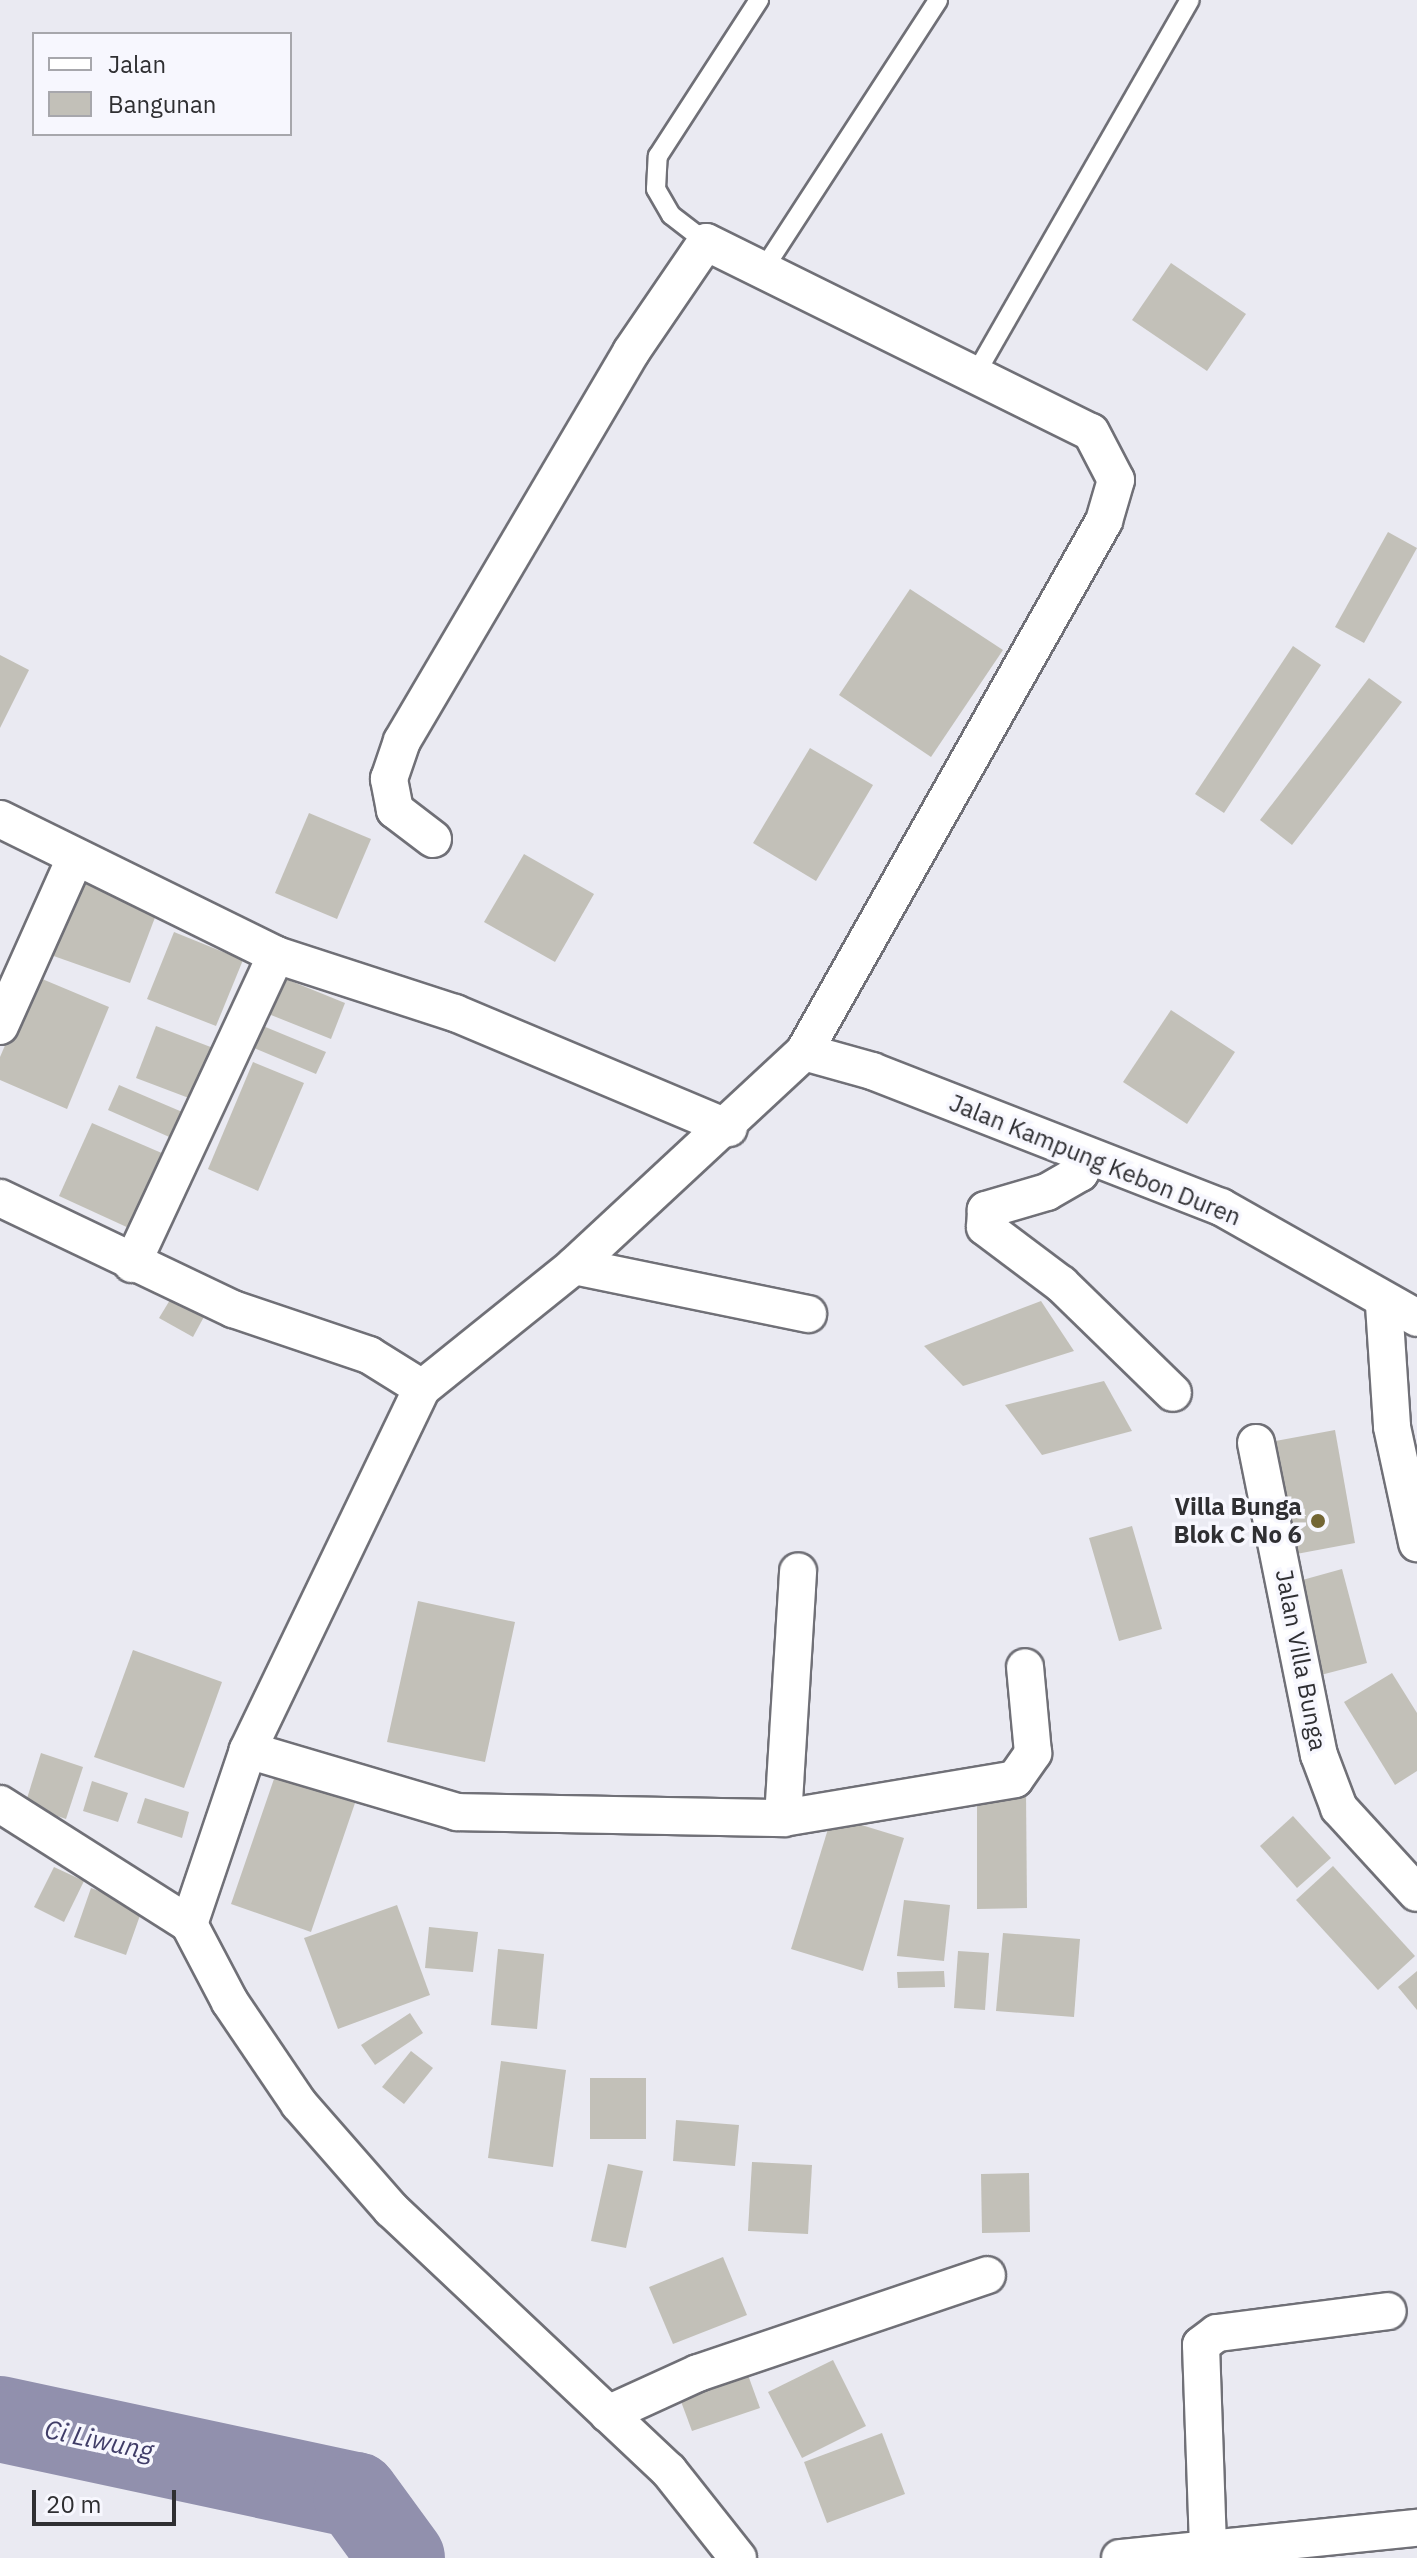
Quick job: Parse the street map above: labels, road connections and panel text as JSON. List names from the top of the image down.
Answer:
{
  "streets": {
    "street": ["Jalan Kampung Kebon Duren", "Jalan Villa Bunga"]
  },
  "water": ["Ci Liwung"],
  "places": ["Villa Bunga Blok C No 6"],
  "legend": ["Jalan", "Bangunan"],
  "scale_bar": "20 m"
}
